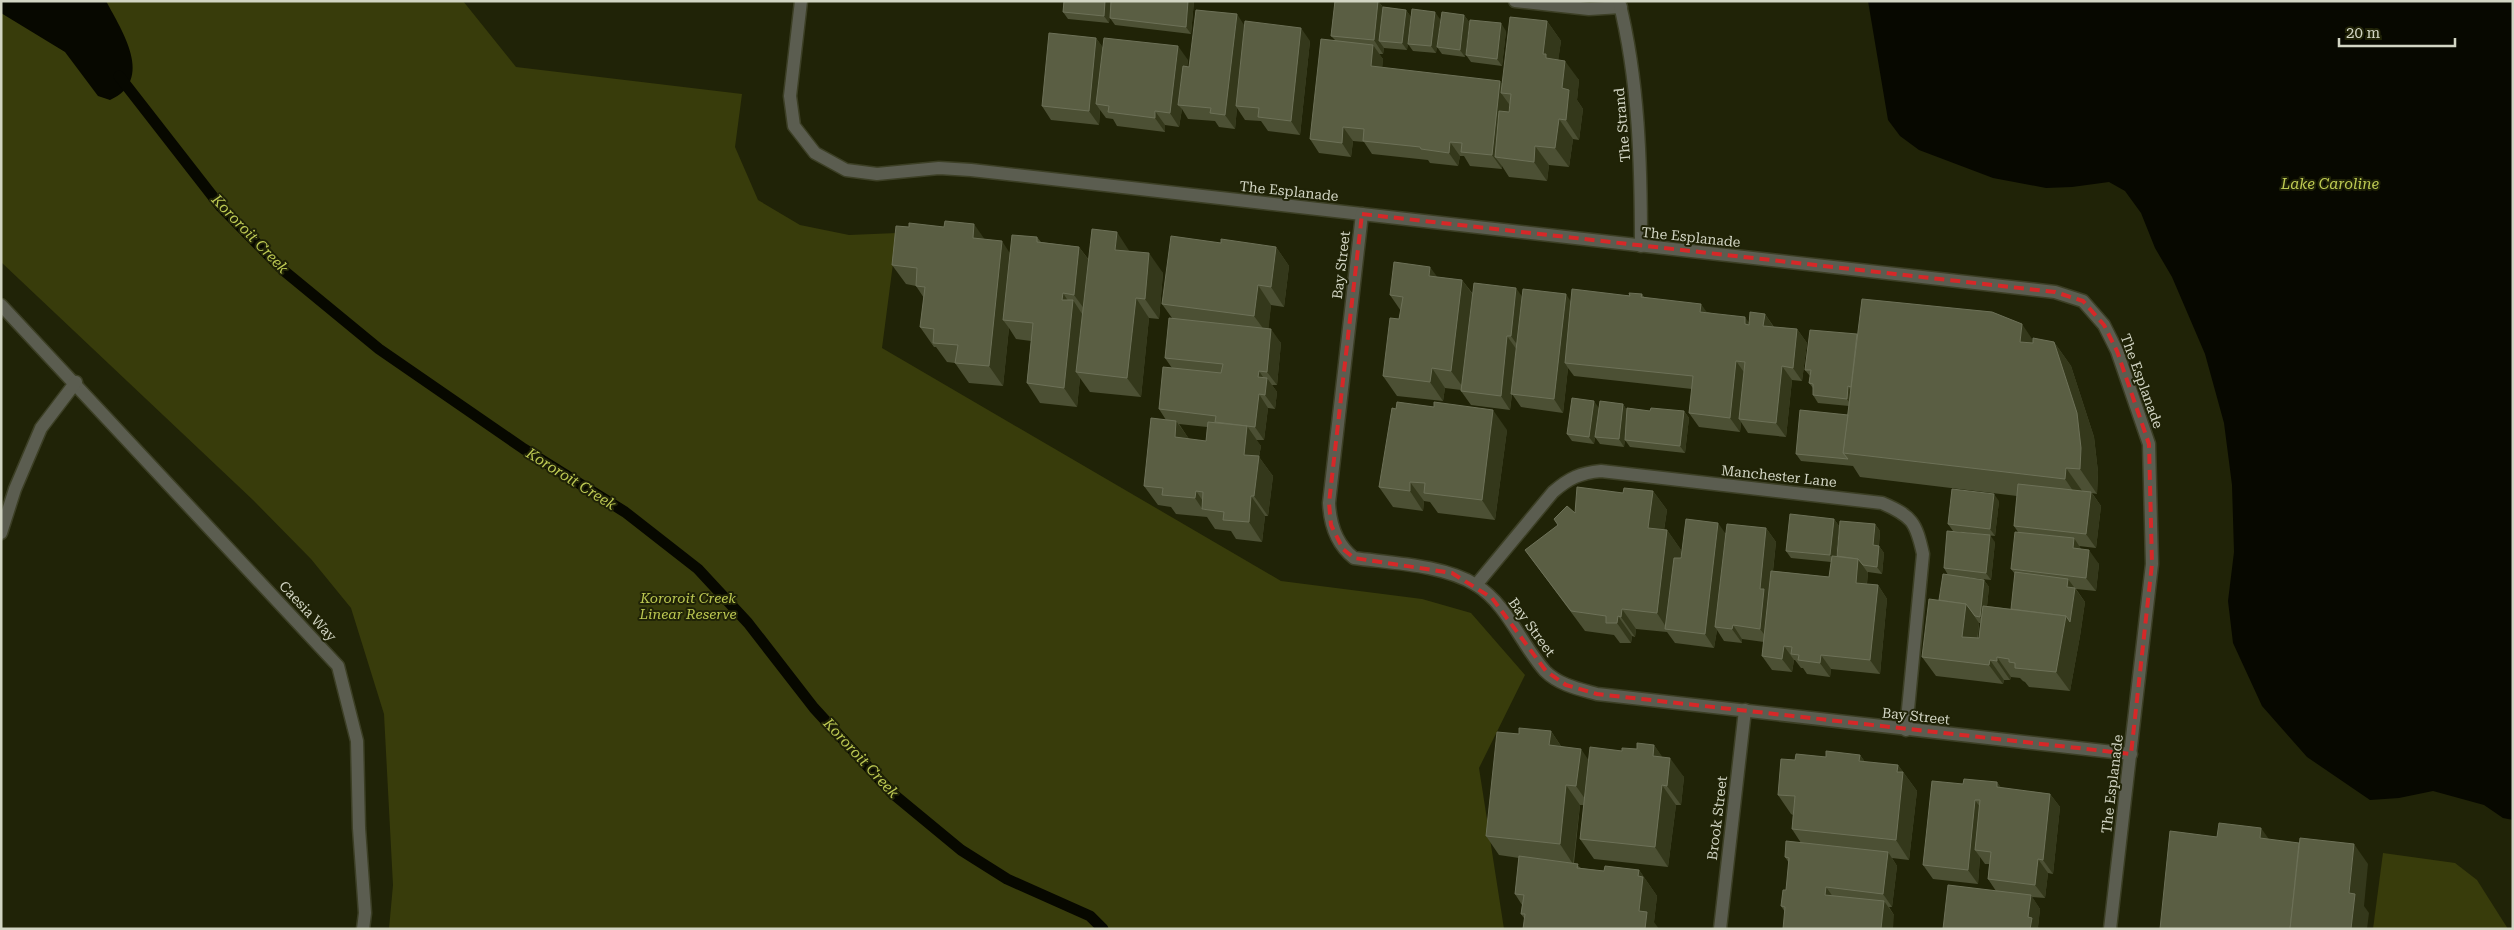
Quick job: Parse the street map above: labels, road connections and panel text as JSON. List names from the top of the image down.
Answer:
{
  "streets": {
    "street": [
      "The Strand",
      "The Esplanade",
      "Bay Street",
      "Manchester Lane",
      "Caesia Way",
      "Brook Street"
    ]
  },
  "crossings": [
    ["The Strand", "The Esplanade"],
    ["The Esplanade", "Bay Street"],
    ["Bay Street", "Manchester Lane"],
    ["Bay Street", "Brook Street"]
  ],
  "water": ["Lake Caroline", "Kororoit Creek"],
  "parks": ["Kororoit Creek Linear Reserve"],
  "scale_bar": "20 m"
}
